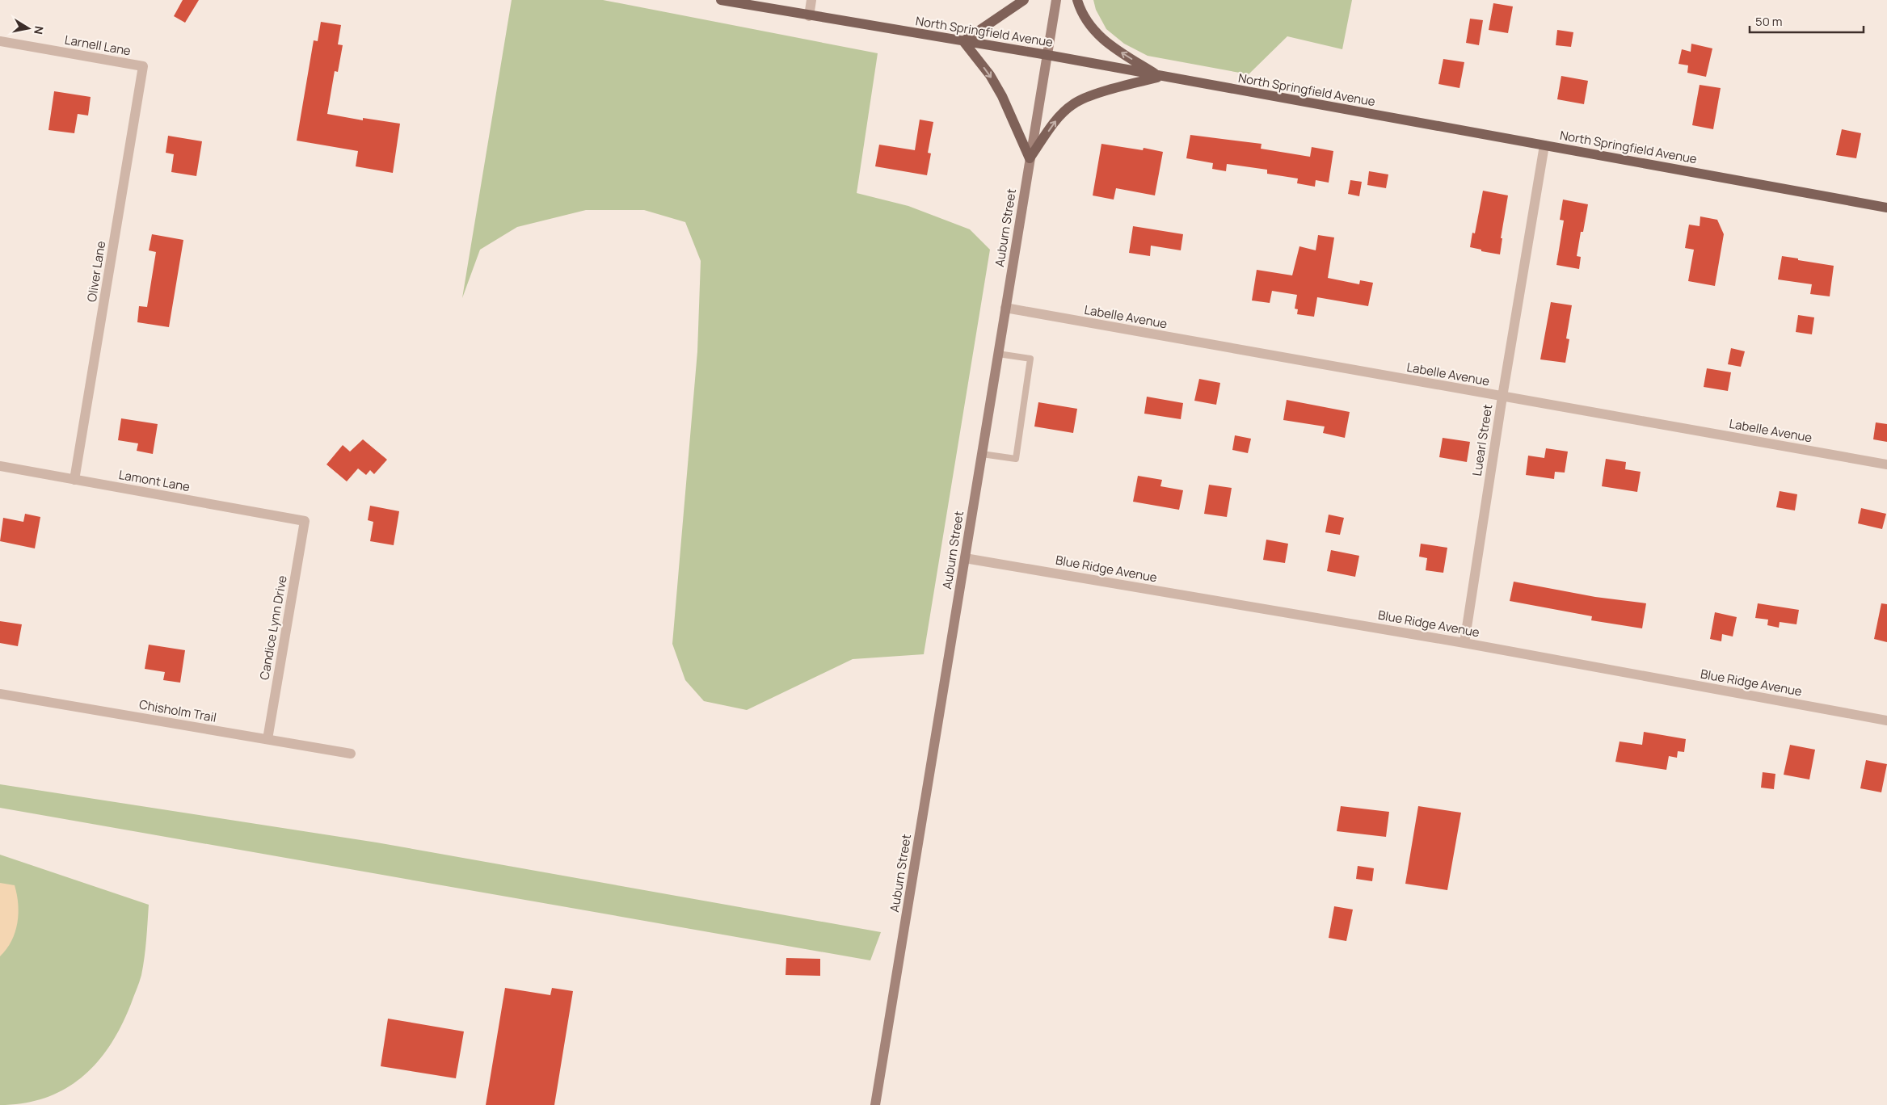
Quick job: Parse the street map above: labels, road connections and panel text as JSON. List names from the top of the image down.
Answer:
{
  "streets": {
    "main road": ["North Springfield Avenue", "Auburn Street"],
    "street": [
      "Larnell Lane",
      "Oliver Lane",
      "Labelle Avenue",
      "Luearl Street",
      "Lamont Lane",
      "Blue Ridge Avenue",
      "Candice Lynn Drive",
      "Chisholm Trail"
    ]
  },
  "crossings": [
    ["North Springfield Avenue", "Auburn Street"],
    ["North Springfield Avenue", "Luearl Street"],
    ["Larnell Lane", "Oliver Lane"],
    ["Auburn Street", "Labelle Avenue"],
    ["Auburn Street", "Blue Ridge Avenue"],
    ["Oliver Lane", "Lamont Lane"],
    ["Labelle Avenue", "Luearl Street"],
    ["Luearl Street", "Blue Ridge Avenue"],
    ["Lamont Lane", "Candice Lynn Drive"],
    ["Candice Lynn Drive", "Chisholm Trail"]
  ],
  "scale_bar": "50 m",
  "north": "right"
}
